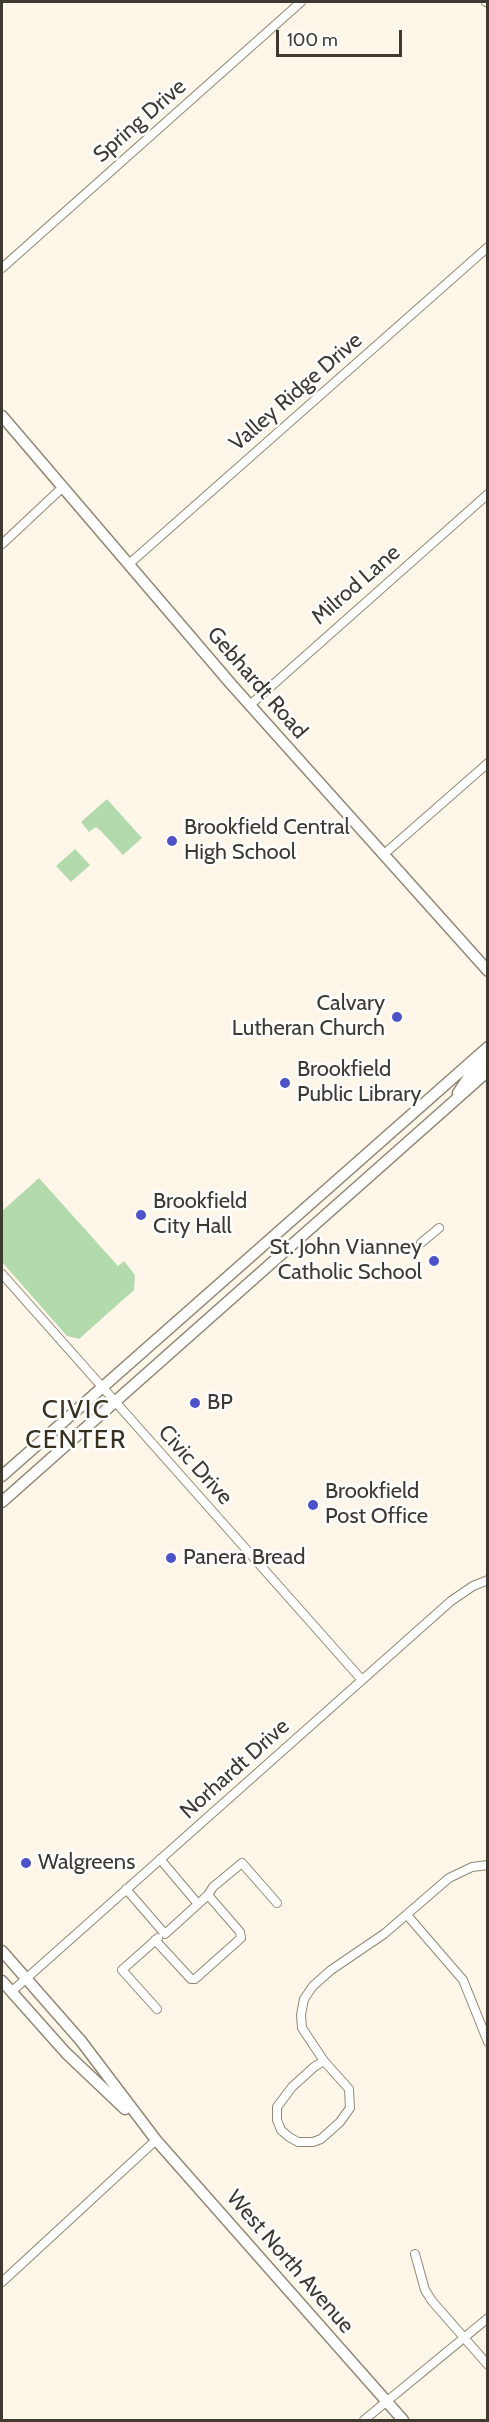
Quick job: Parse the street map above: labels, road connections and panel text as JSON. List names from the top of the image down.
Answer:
{
  "streets": {
    "main road": ["Gebhardt Road", "West North Avenue"],
    "street": [
      "Spring Drive",
      "Valley Ridge Drive",
      "Milrod Lane",
      "Civic Drive",
      "Norhardt Drive"
    ]
  },
  "crossings": [
    ["Valley Ridge Drive", "Gebhardt Road"],
    ["Milrod Lane", "Gebhardt Road"],
    ["Civic Drive", "Norhardt Drive"],
    ["Norhardt Drive", "West North Avenue"]
  ],
  "districts": ["CIVIC CENTER"],
  "places": [
    "Brookfield Central High School",
    "Calvary Lutheran Church",
    "Brookfield Public Library",
    "Brookfield City Hall",
    "St. John Vianney Catholic School",
    "BP",
    "Brookfield Post Office",
    "Panera Bread",
    "Walgreens"
  ],
  "scale_bar": "100 m"
}
